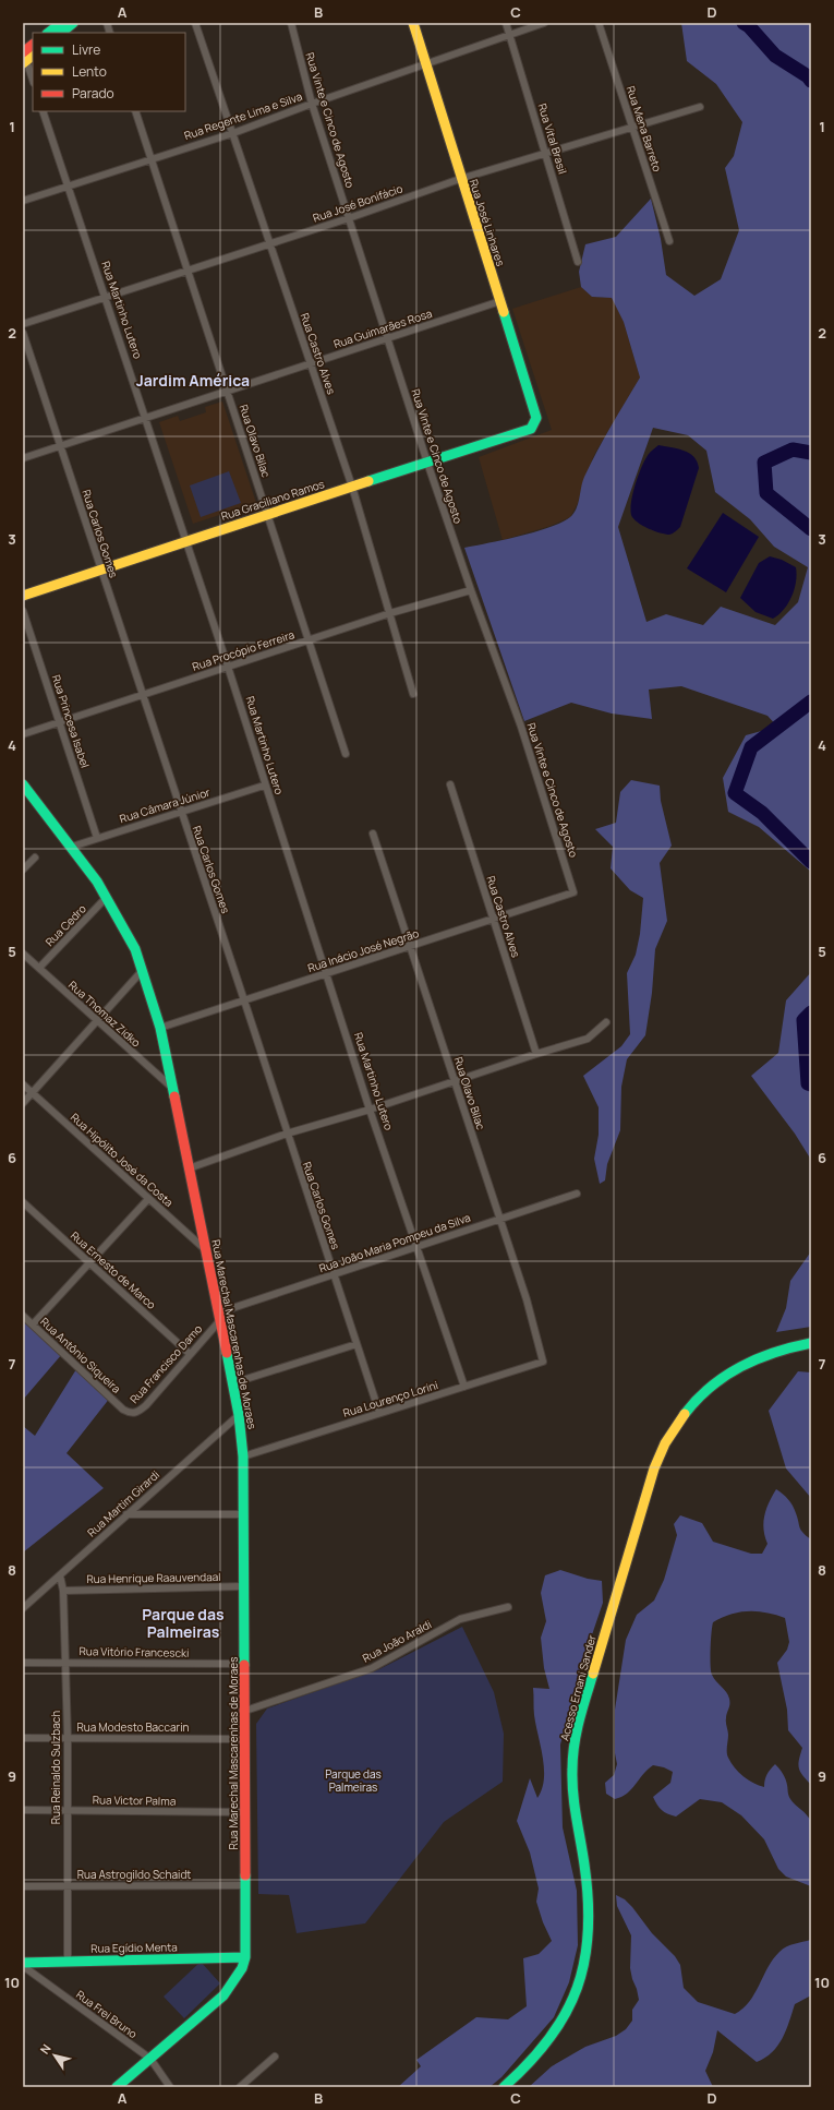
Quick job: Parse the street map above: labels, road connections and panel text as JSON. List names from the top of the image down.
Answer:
{
  "streets": {
    "main road": [
      "Rua José Linhares",
      "Rua Graciliano Ramos",
      "Rua Marechal Mascarenhas de Moraes",
      "Acesso Ernani Sander",
      "Rua Egídio Menta"
    ],
    "street": [
      "Rua Regente Lima e Silva",
      "Rua Vinte e Cinco de Agosto",
      "Rua Mena Barreto",
      "Rua Vital Brasil",
      "Rua José Bonifácio",
      "Rua Martinho Lutero",
      "Rua Guimarães Rosa",
      "Rua Castro Alves",
      "Rua Olavo Bilac",
      "Rua Carlos Gomes",
      "Rua Procópio Ferreira",
      "Rua Princesa Isabel",
      "Rua Câmara Júnior",
      "Rua Cedro",
      "Rua Inácio José Negrão",
      "Rua Thomaz Zidko",
      "Rua Hipólito José da Costa",
      "Rua João Maria Pompeu da Silva",
      "Rua Ernesto de Marco",
      "Rua Antônio Siqueira",
      "Rua Francisco Damo",
      "Rua Lourenço Lorini",
      "Rua Martim Girardi",
      "Rua Henrique Raauvendaal",
      "Rua João Araldi",
      "Rua Vitório Francescki",
      "Rua Modesto Baccarin",
      "Rua Reinaldo Sulzbach",
      "Rua Victor Palma",
      "Rua Astrogildo Schaidt",
      "Rua Frei Bruno"
    ]
  },
  "crossings": [
    ["Rua Regente Lima e Silva", "Rua Vinte e Cinco de Agosto"],
    ["Rua Regente Lima e Silva", "Rua Vital Brasil"],
    ["Rua Regente Lima e Silva", "Rua José Linhares"],
    ["Rua Regente Lima e Silva", "Rua Martinho Lutero"],
    ["Rua Regente Lima e Silva", "Rua Castro Alves"],
    ["Rua Regente Lima e Silva", "Rua Olavo Bilac"],
    ["Rua Vinte e Cinco de Agosto", "Rua José Bonifácio"],
    ["Rua Vinte e Cinco de Agosto", "Rua Guimarães Rosa"],
    ["Rua Vinte e Cinco de Agosto", "Rua Graciliano Ramos"],
    ["Rua Vinte e Cinco de Agosto", "Rua Procópio Ferreira"],
    ["Rua Vinte e Cinco de Agosto", "Rua Inácio José Negrão"],
    ["Rua Mena Barreto", "Rua José Bonifácio"],
    ["Rua Vital Brasil", "Rua José Bonifácio"],
    ["Rua José Bonifácio", "Rua José Linhares"],
    ["Rua José Bonifácio", "Rua Martinho Lutero"],
    ["Rua José Bonifácio", "Rua Castro Alves"],
    ["Rua José Bonifácio", "Rua Olavo Bilac"],
    ["Rua José Linhares", "Rua Guimarães Rosa"],
    ["Rua José Linhares", "Rua Graciliano Ramos"],
    ["Rua Martinho Lutero", "Rua Guimarães Rosa"],
    ["Rua Martinho Lutero", "Rua Graciliano Ramos"],
    ["Rua Martinho Lutero", "Rua Procópio Ferreira"],
    ["Rua Martinho Lutero", "Rua Câmara Júnior"],
    ["Rua Martinho Lutero", "Rua Inácio José Negrão"],
    ["Rua Martinho Lutero", "Rua João Maria Pompeu da Silva"],
    ["Rua Martinho Lutero", "Rua Lourenço Lorini"],
    ["Rua Guimarães Rosa", "Rua Castro Alves"],
    ["Rua Guimarães Rosa", "Rua Olavo Bilac"],
    ["Rua Guimarães Rosa", "Rua Carlos Gomes"],
    ["Rua Castro Alves", "Rua Graciliano Ramos"],
    ["Rua Castro Alves", "Rua Procópio Ferreira"],
    ["Rua Castro Alves", "Rua Inácio José Negrão"],
    ["Rua Olavo Bilac", "Rua Graciliano Ramos"],
    ["Rua Olavo Bilac", "Rua Procópio Ferreira"],
    ["Rua Olavo Bilac", "Rua Inácio José Negrão"],
    ["Rua Olavo Bilac", "Rua João Maria Pompeu da Silva"],
    ["Rua Olavo Bilac", "Rua Lourenço Lorini"],
    ["Rua Graciliano Ramos", "Rua Carlos Gomes"],
    ["Rua Carlos Gomes", "Rua Procópio Ferreira"],
    ["Rua Carlos Gomes", "Rua Câmara Júnior"],
    ["Rua Carlos Gomes", "Rua Inácio José Negrão"],
    ["Rua Carlos Gomes", "Rua João Maria Pompeu da Silva"],
    ["Rua Carlos Gomes", "Rua Lourenço Lorini"],
    ["Rua Procópio Ferreira", "Rua Princesa Isabel"],
    ["Rua Princesa Isabel", "Rua Câmara Júnior"],
    ["Rua Câmara Júnior", "Rua Marechal Mascarenhas de Moraes"],
    ["Rua Cedro", "Rua Thomaz Zidko"],
    ["Rua Cedro", "Rua Marechal Mascarenhas de Moraes"],
    ["Rua Inácio José Negrão", "Rua Marechal Mascarenhas de Moraes"],
    ["Rua Thomaz Zidko", "Rua Marechal Mascarenhas de Moraes"],
    ["Rua Hipólito José da Costa", "Rua Marechal Mascarenhas de Moraes"],
    ["Rua João Maria Pompeu da Silva", "Rua Marechal Mascarenhas de Moraes"],
    ["Rua João Maria Pompeu da Silva", "Rua Francisco Damo"],
    ["Rua Ernesto de Marco", "Rua Francisco Damo"],
    ["Rua Marechal Mascarenhas de Moraes", "Rua Francisco Damo"],
    ["Rua Marechal Mascarenhas de Moraes", "Rua Lourenço Lorini"],
    ["Rua Marechal Mascarenhas de Moraes", "Rua Martim Girardi"],
    ["Rua Marechal Mascarenhas de Moraes", "Rua Henrique Raauvendaal"],
    ["Rua Marechal Mascarenhas de Moraes", "Rua João Araldi"],
    ["Rua Marechal Mascarenhas de Moraes", "Rua Vitório Francescki"],
    ["Rua Marechal Mascarenhas de Moraes", "Rua Modesto Baccarin"],
    ["Rua Marechal Mascarenhas de Moraes", "Rua Victor Palma"],
    ["Rua Marechal Mascarenhas de Moraes", "Rua Astrogildo Schaidt"],
    ["Rua Marechal Mascarenhas de Moraes", "Rua Egídio Menta"],
    ["Rua Marechal Mascarenhas de Moraes", "Rua Frei Bruno"],
    ["Rua Antônio Siqueira", "Rua Francisco Damo"],
    ["Rua Martim Girardi", "Rua Reinaldo Sulzbach"],
    ["Rua Henrique Raauvendaal", "Rua Reinaldo Sulzbach"],
    ["Rua Vitório Francescki", "Rua Reinaldo Sulzbach"],
    ["Rua Modesto Baccarin", "Rua Reinaldo Sulzbach"],
    ["Rua Reinaldo Sulzbach", "Rua Victor Palma"],
    ["Rua Reinaldo Sulzbach", "Rua Astrogildo Schaidt"],
    ["Rua Reinaldo Sulzbach", "Rua Egídio Menta"]
  ],
  "districts": ["Jardim América", "Parque das Palmeiras"],
  "parks": ["Parque das Palmeiras"],
  "legend": ["Livre", "Lento", "Parado"],
  "north": "top left",
  "grid": {
    "columns": [
      "A",
      "B",
      "C",
      "D"
    ],
    "rows": [
      "1",
      "2",
      "3",
      "4",
      "5",
      "6",
      "7",
      "8",
      "9",
      "10"
    ]
  }
}
